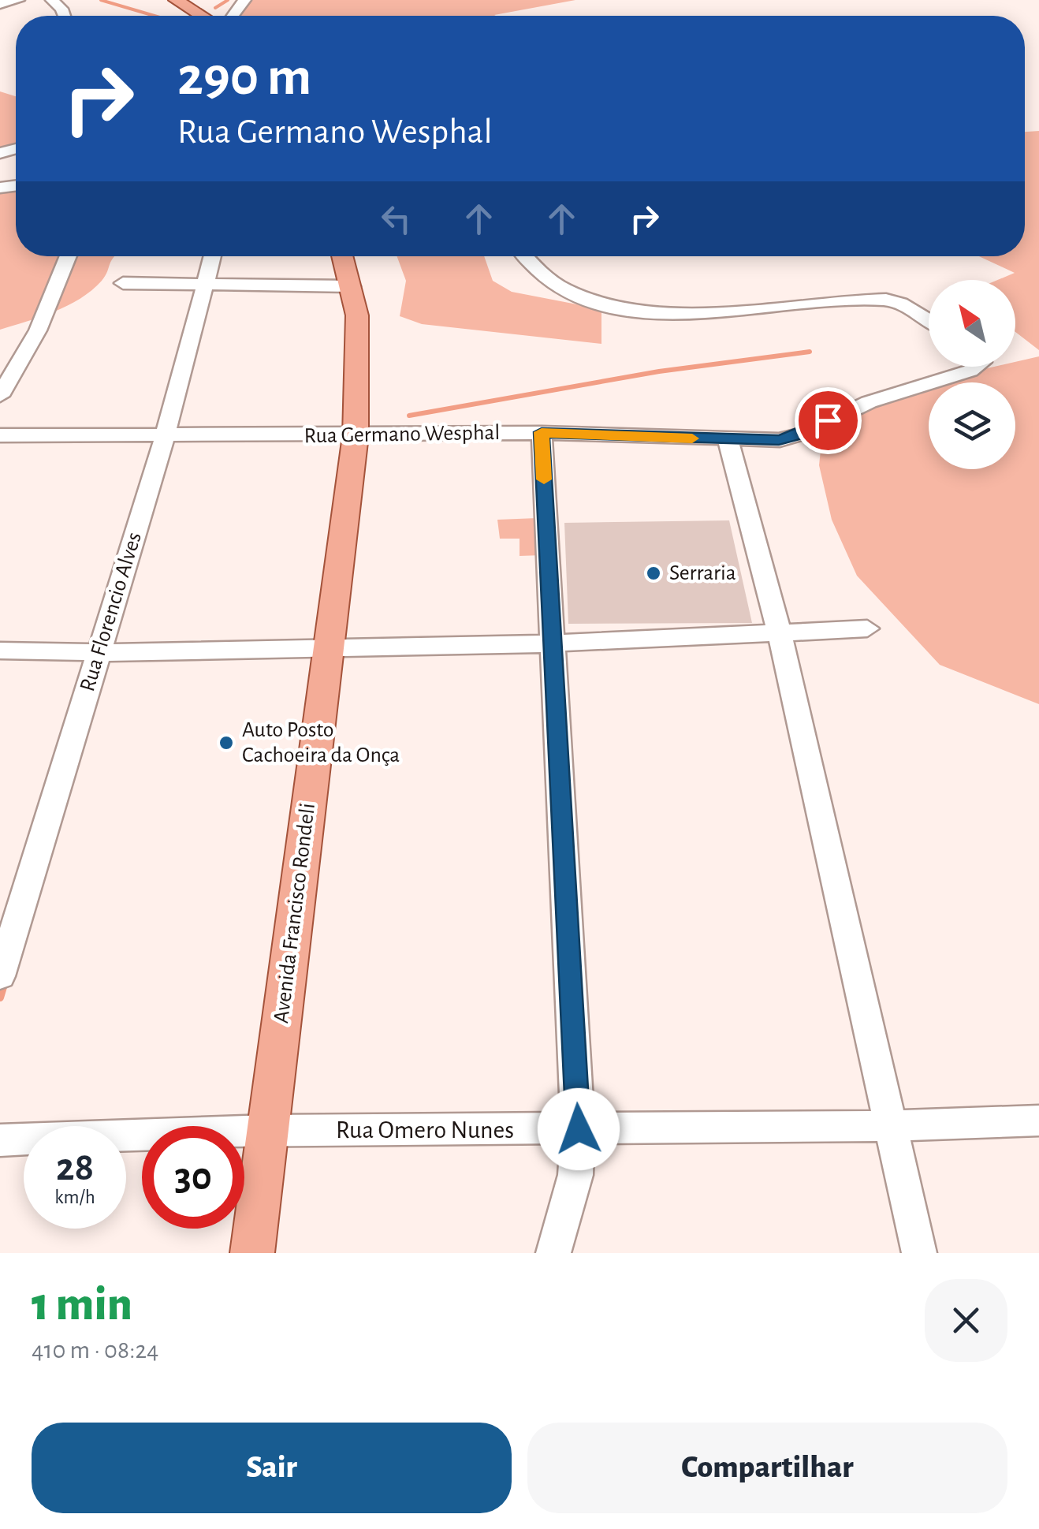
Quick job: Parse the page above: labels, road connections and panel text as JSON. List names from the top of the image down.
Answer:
{
  "streets": {
    "main road": ["Avenida Francisco Rondeli"],
    "street": ["Rua Germano Wesphal", "Rua Florencio Alves", "Rua Omero Nunes"]
  },
  "crossings": [
    ["Rua Germano Wesphal", "Rua Florencio Alves"],
    ["Rua Germano Wesphal", "Avenida Francisco Rondeli"],
    ["Avenida Francisco Rondeli", "Rua Omero Nunes"]
  ],
  "places": ["Serraria", "Auto Posto Cachoeira da Onça"],
  "north": "top left",
  "page": {
    "turn": ["290 m", "Rua Germano Wesphal"],
    "speed": "28 km/h",
    "limit": "30",
    "heading": ["1 min", "410 m · 08:24"],
    "buttons": ["Sair", "Compartilhar"]
  }
}
